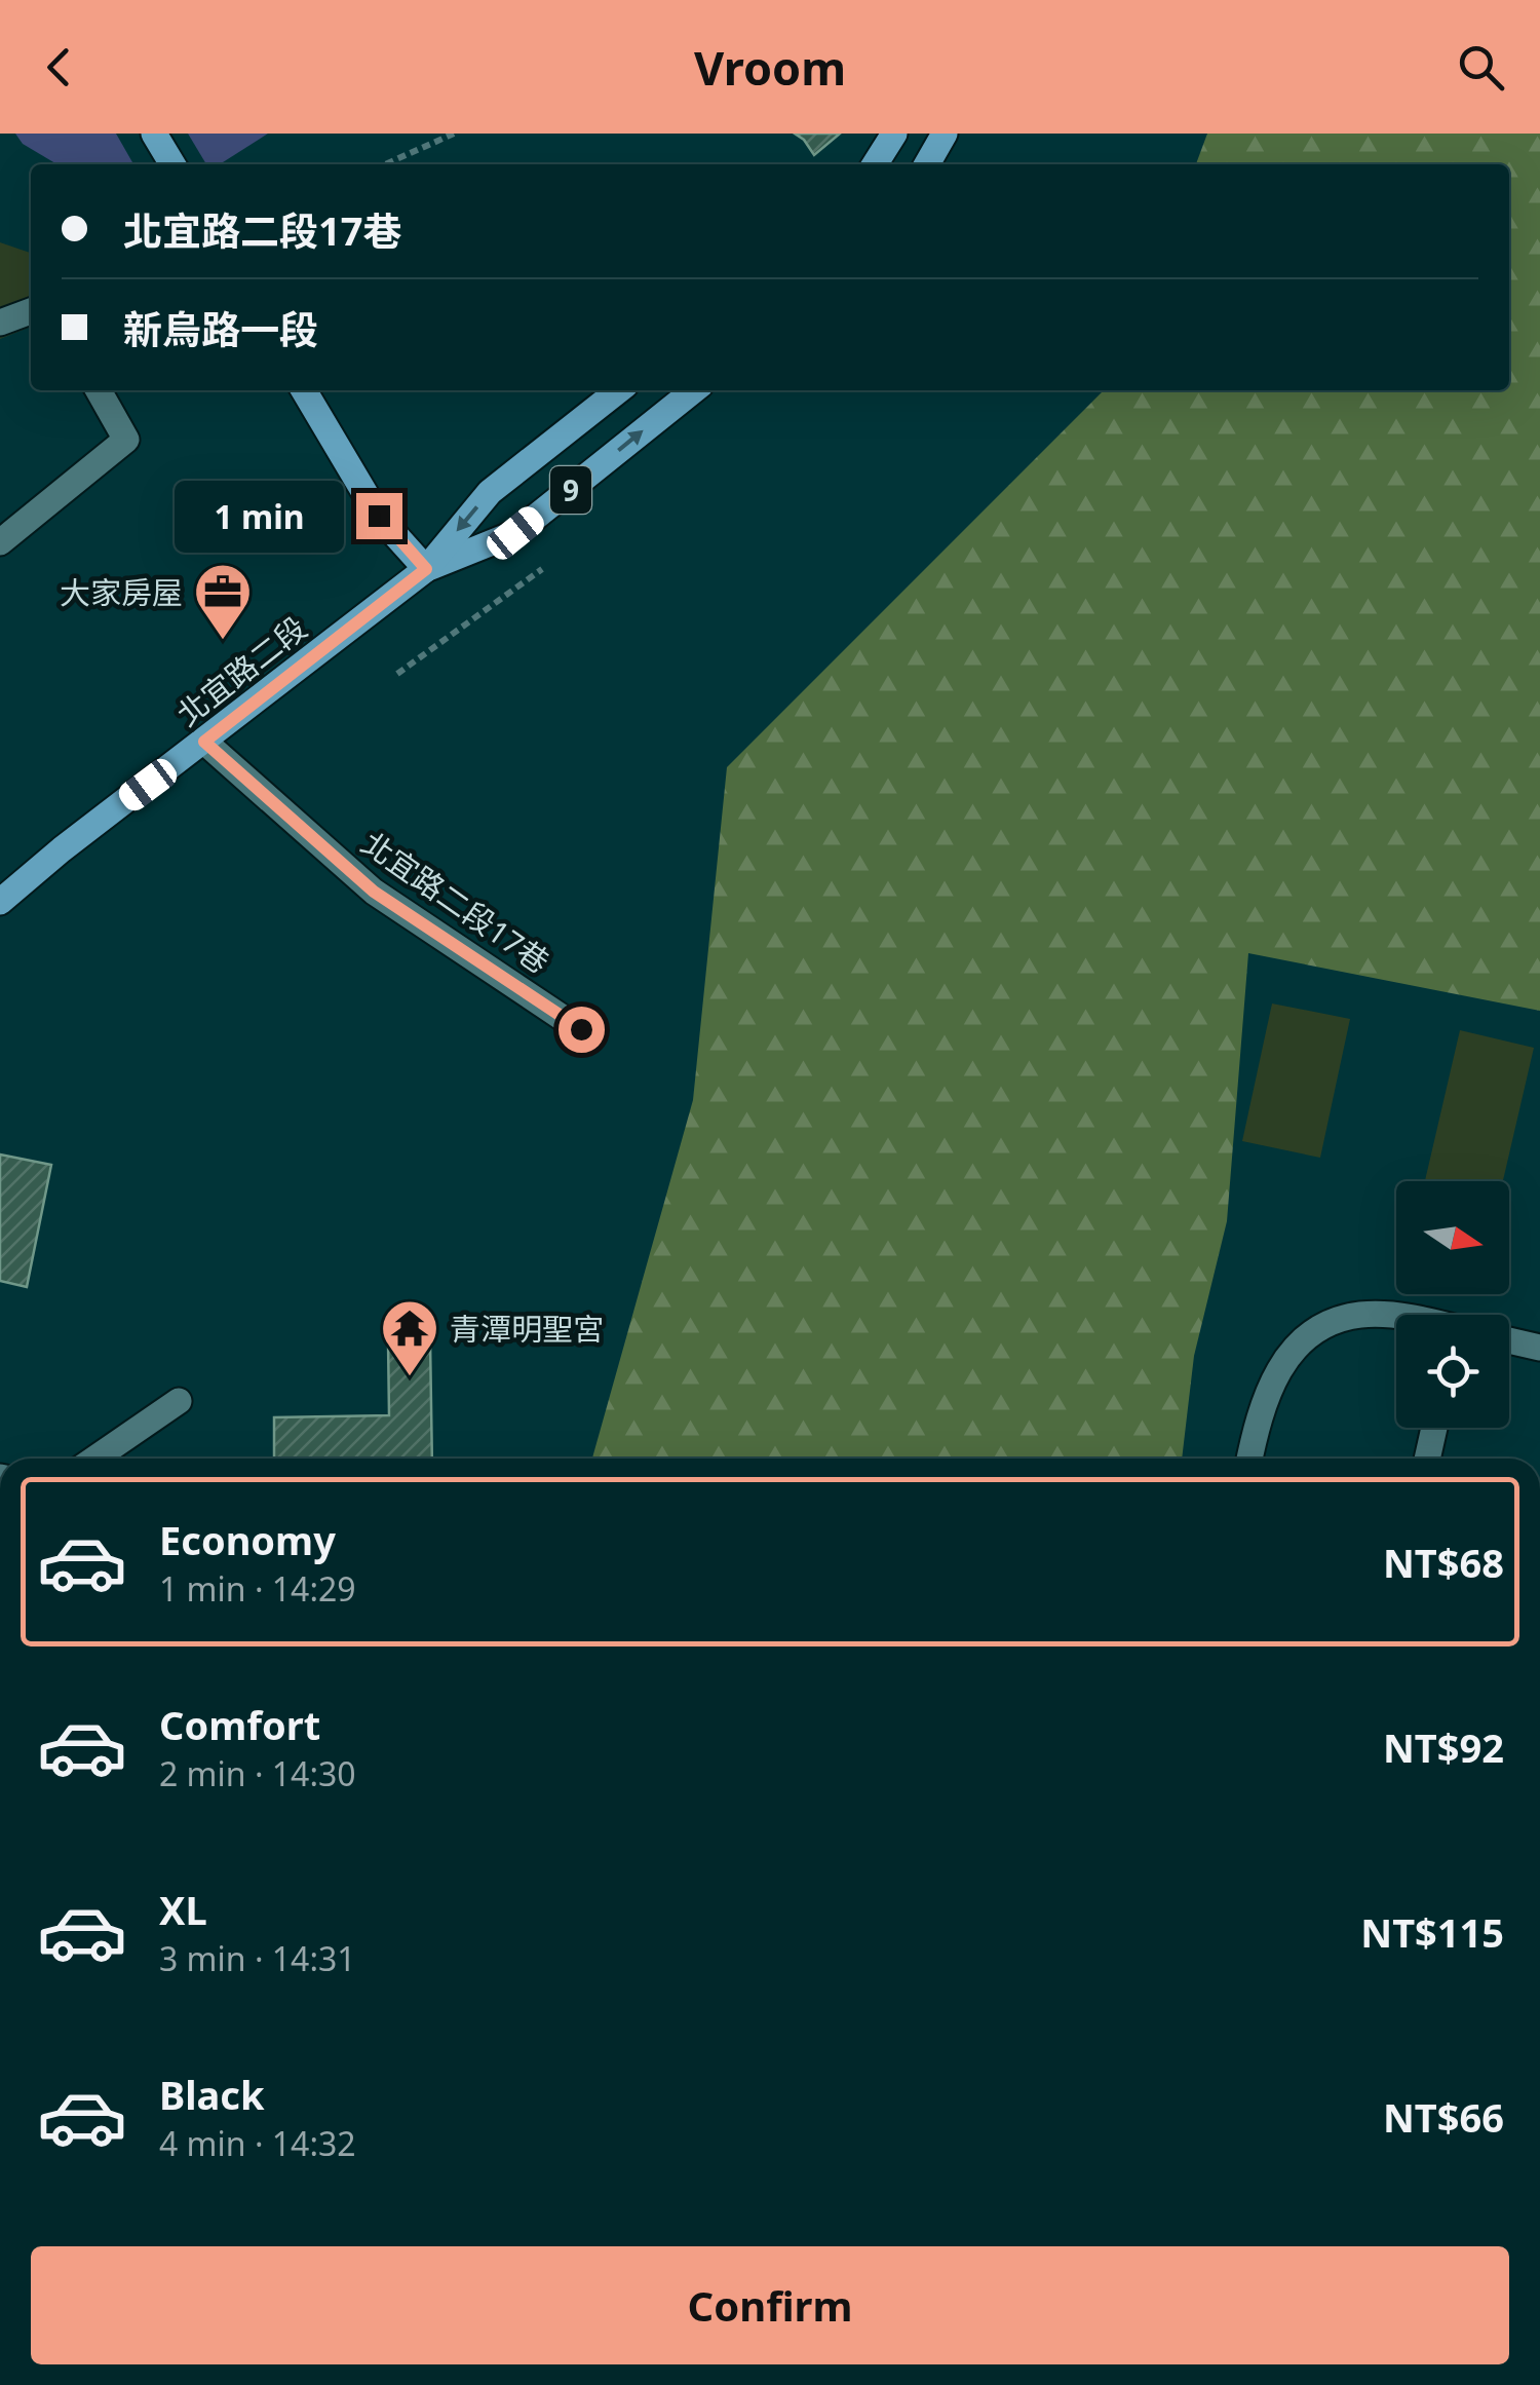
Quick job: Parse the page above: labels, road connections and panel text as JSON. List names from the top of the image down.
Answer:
{
  "streets": {
    "main road": ["9", "北宜路二段"],
    "street": ["北宜路二段17巷"]
  },
  "crossings": [
    ["9", "北宜路二段"],
    ["北宜路二段", "北宜路二段17巷"]
  ],
  "places": {
    "office": ["大家房屋"],
    "temple": ["青潭明聖宮"]
  },
  "north": "right",
  "page": {
    "header": "Vroom",
    "banner": ["北宜路二段17巷", "新烏路一段"],
    "bubble": "1 min",
    "list": [
      {
        "name": "Economy",
        "note": "1 min · 14:29",
        "value": "NT$68"
      },
      {
        "name": "Comfort",
        "note": "2 min · 14:30",
        "value": "NT$92"
      },
      {
        "name": "XL",
        "note": "3 min · 14:31",
        "value": "NT$115"
      },
      {
        "name": "Black",
        "note": "4 min · 14:32",
        "value": "NT$66"
      }
    ],
    "buttons": "Confirm"
  }
}
